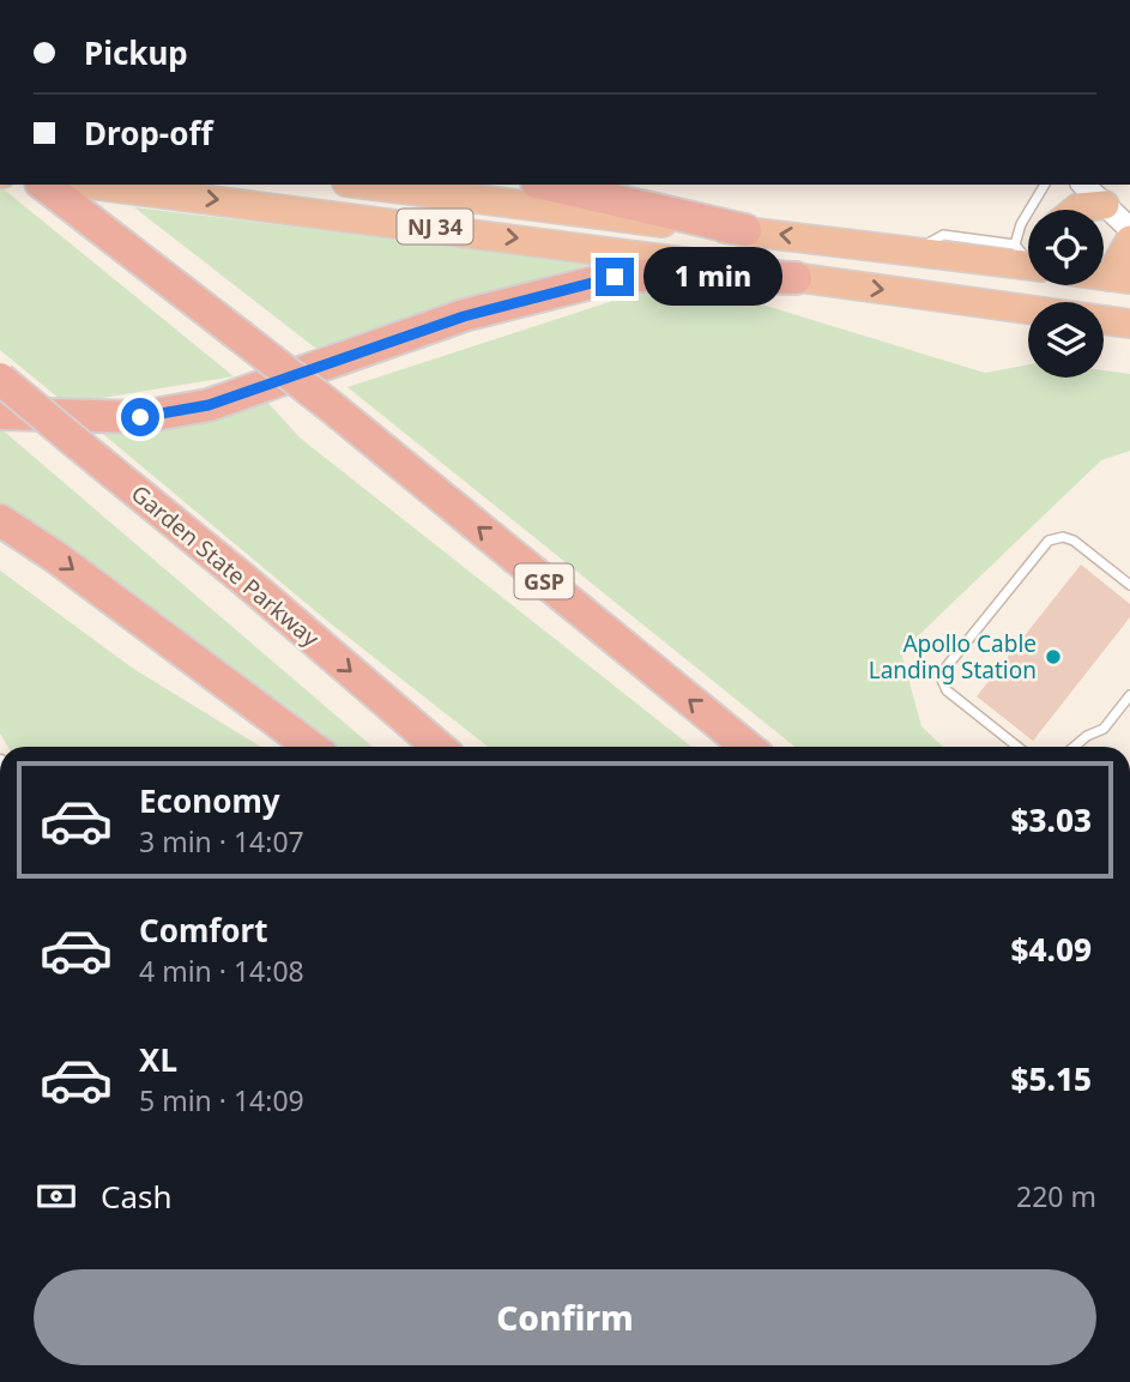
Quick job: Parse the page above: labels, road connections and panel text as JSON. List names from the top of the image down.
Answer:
{
  "streets": {
    "highway": ["NJ 34", "Garden State Parkway", "GSP"]
  },
  "crossings": [
    ["NJ 34", "GSP"]
  ],
  "places": ["Apollo Cable Landing Station"],
  "page": {
    "banner": ["Pickup", "Drop-off"],
    "bubble": "1 min",
    "list": [
      {
        "name": "Economy",
        "note": "3 min · 14:07",
        "value": "$3.03"
      },
      {
        "name": "Comfort",
        "note": "4 min · 14:08",
        "value": "$4.09"
      },
      {
        "name": "XL",
        "note": "5 min · 14:09",
        "value": "$5.15"
      }
    ],
    "pay": ["Cash", "220 m"],
    "buttons": "Confirm"
  }
}
